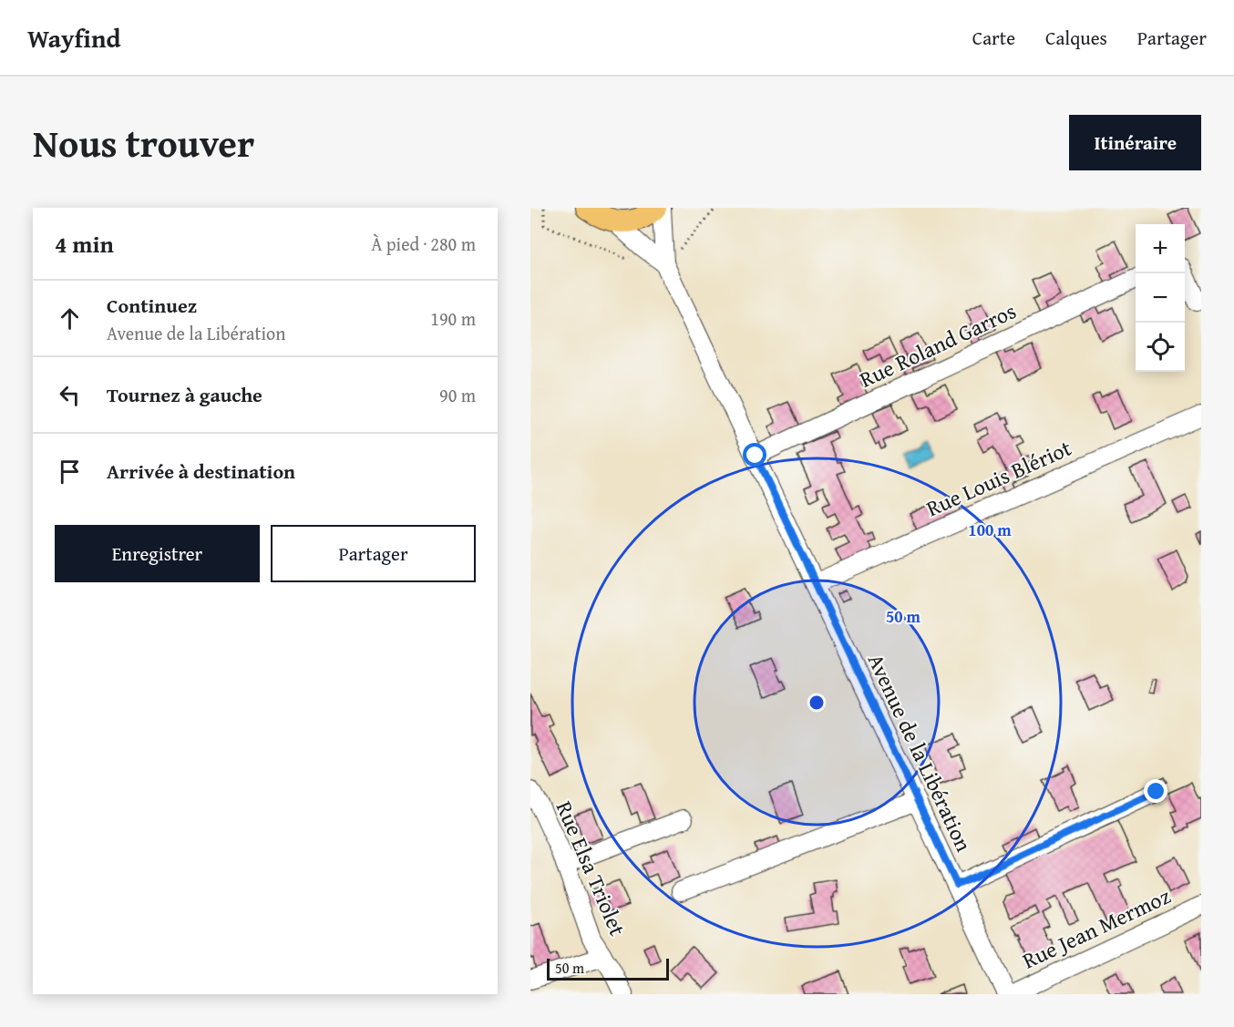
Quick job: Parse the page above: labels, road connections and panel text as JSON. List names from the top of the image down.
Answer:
{
  "streets": {
    "street": [
      "Rue Roland Garros",
      "Rue Louis Blériot",
      "Avenue de la Libération",
      "Rue Elsa Triolet",
      "Rue Jean Mermoz"
    ]
  },
  "crossings": [
    ["Rue Roland Garros", "Avenue de la Libération"],
    ["Rue Louis Blériot", "Avenue de la Libération"]
  ],
  "scale_bar": "50 m",
  "page": {
    "header": "Wayfind",
    "nav": ["Carte", "Calques", "Partager"],
    "title": "Nous trouver",
    "buttons": [
      "Itinéraire",
      ["Enregistrer", "Partager"]
    ],
    "heading": ["4 min", "À pied · 280 m"],
    "map_buttons": ["+", "−"],
    "list": [
      ["Continuez", "Avenue de la Libération", "190 m"],
      ["Tournez à gauche", "90 m"],
      "Arrivée à destination"
    ],
    "scale": "50 m"
  },
  "rings": ["100 m", "50 m"]
}
